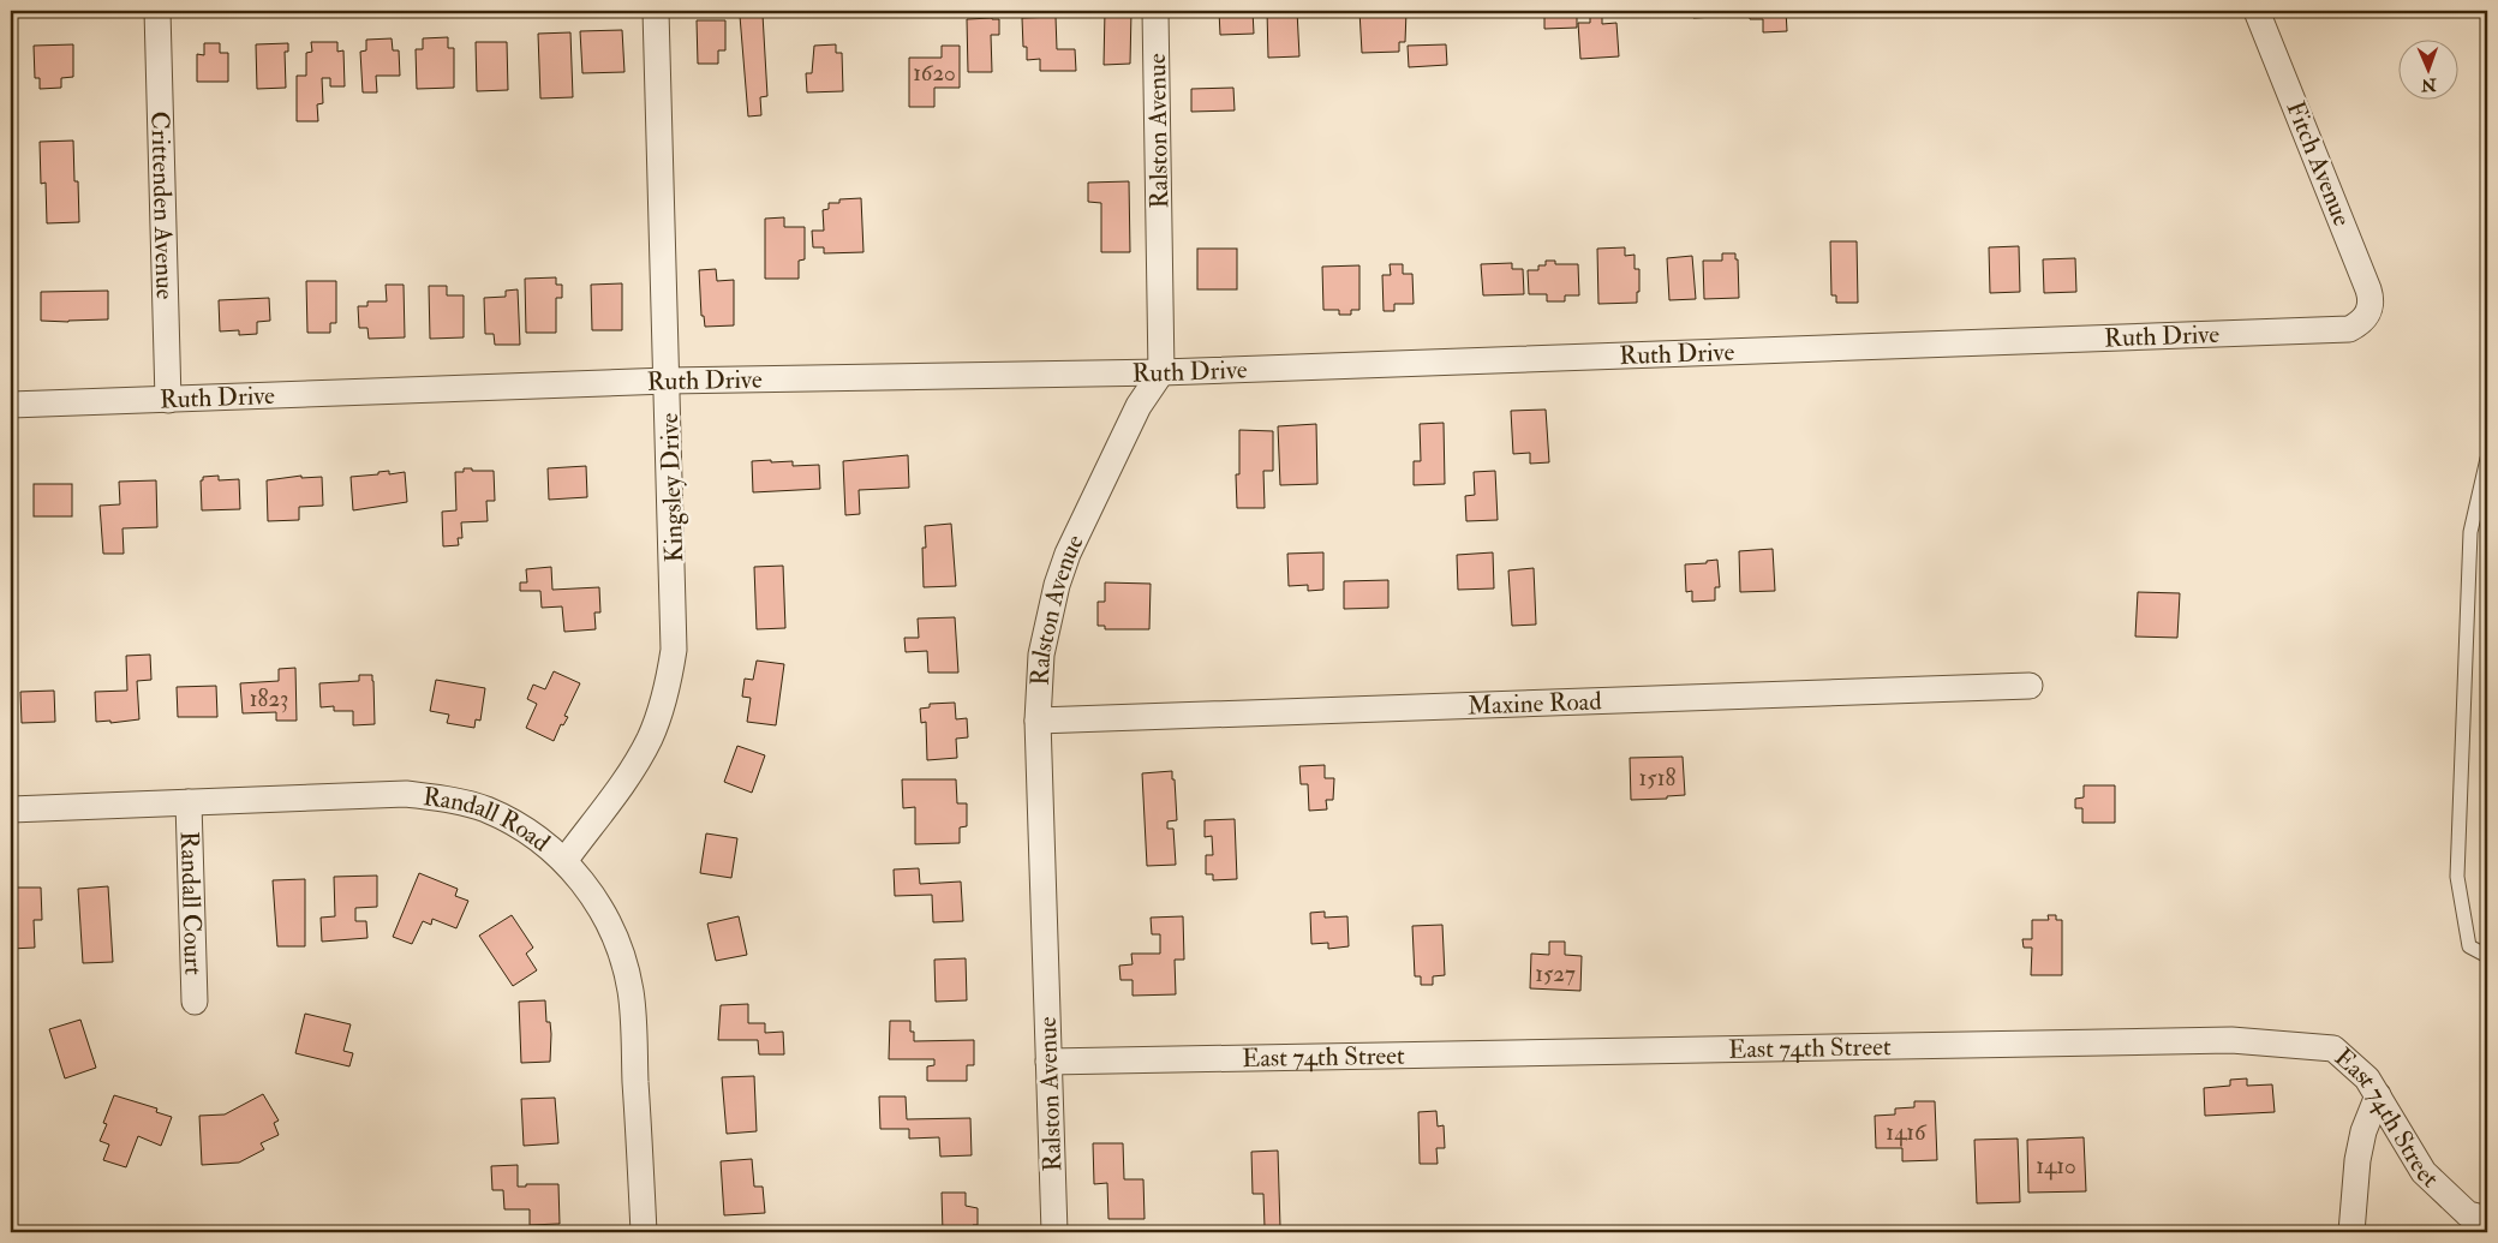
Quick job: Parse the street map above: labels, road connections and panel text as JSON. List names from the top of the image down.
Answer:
{
  "streets": {
    "street": [
      "Ralston Avenue",
      "Fitch Avenue",
      "Crittenden Avenue",
      "Ruth Drive",
      "Kingsley Drive",
      "Maxine Road",
      "Randall Road",
      "Randall Court",
      "East 74th Street"
    ]
  },
  "crossings": [
    ["Ralston Avenue", "Ruth Drive"],
    ["Ralston Avenue", "Maxine Road"],
    ["Ralston Avenue", "East 74th Street"],
    ["Fitch Avenue", "Ruth Drive"],
    ["Crittenden Avenue", "Ruth Drive"],
    ["Ruth Drive", "Kingsley Drive"],
    ["Kingsley Drive", "Randall Road"],
    ["Randall Road", "Randall Court"]
  ],
  "house_numbers": [
    "1620",
    "1823",
    "1518",
    "1527",
    "1416",
    "1410"
  ],
  "north": "bottom"
}
